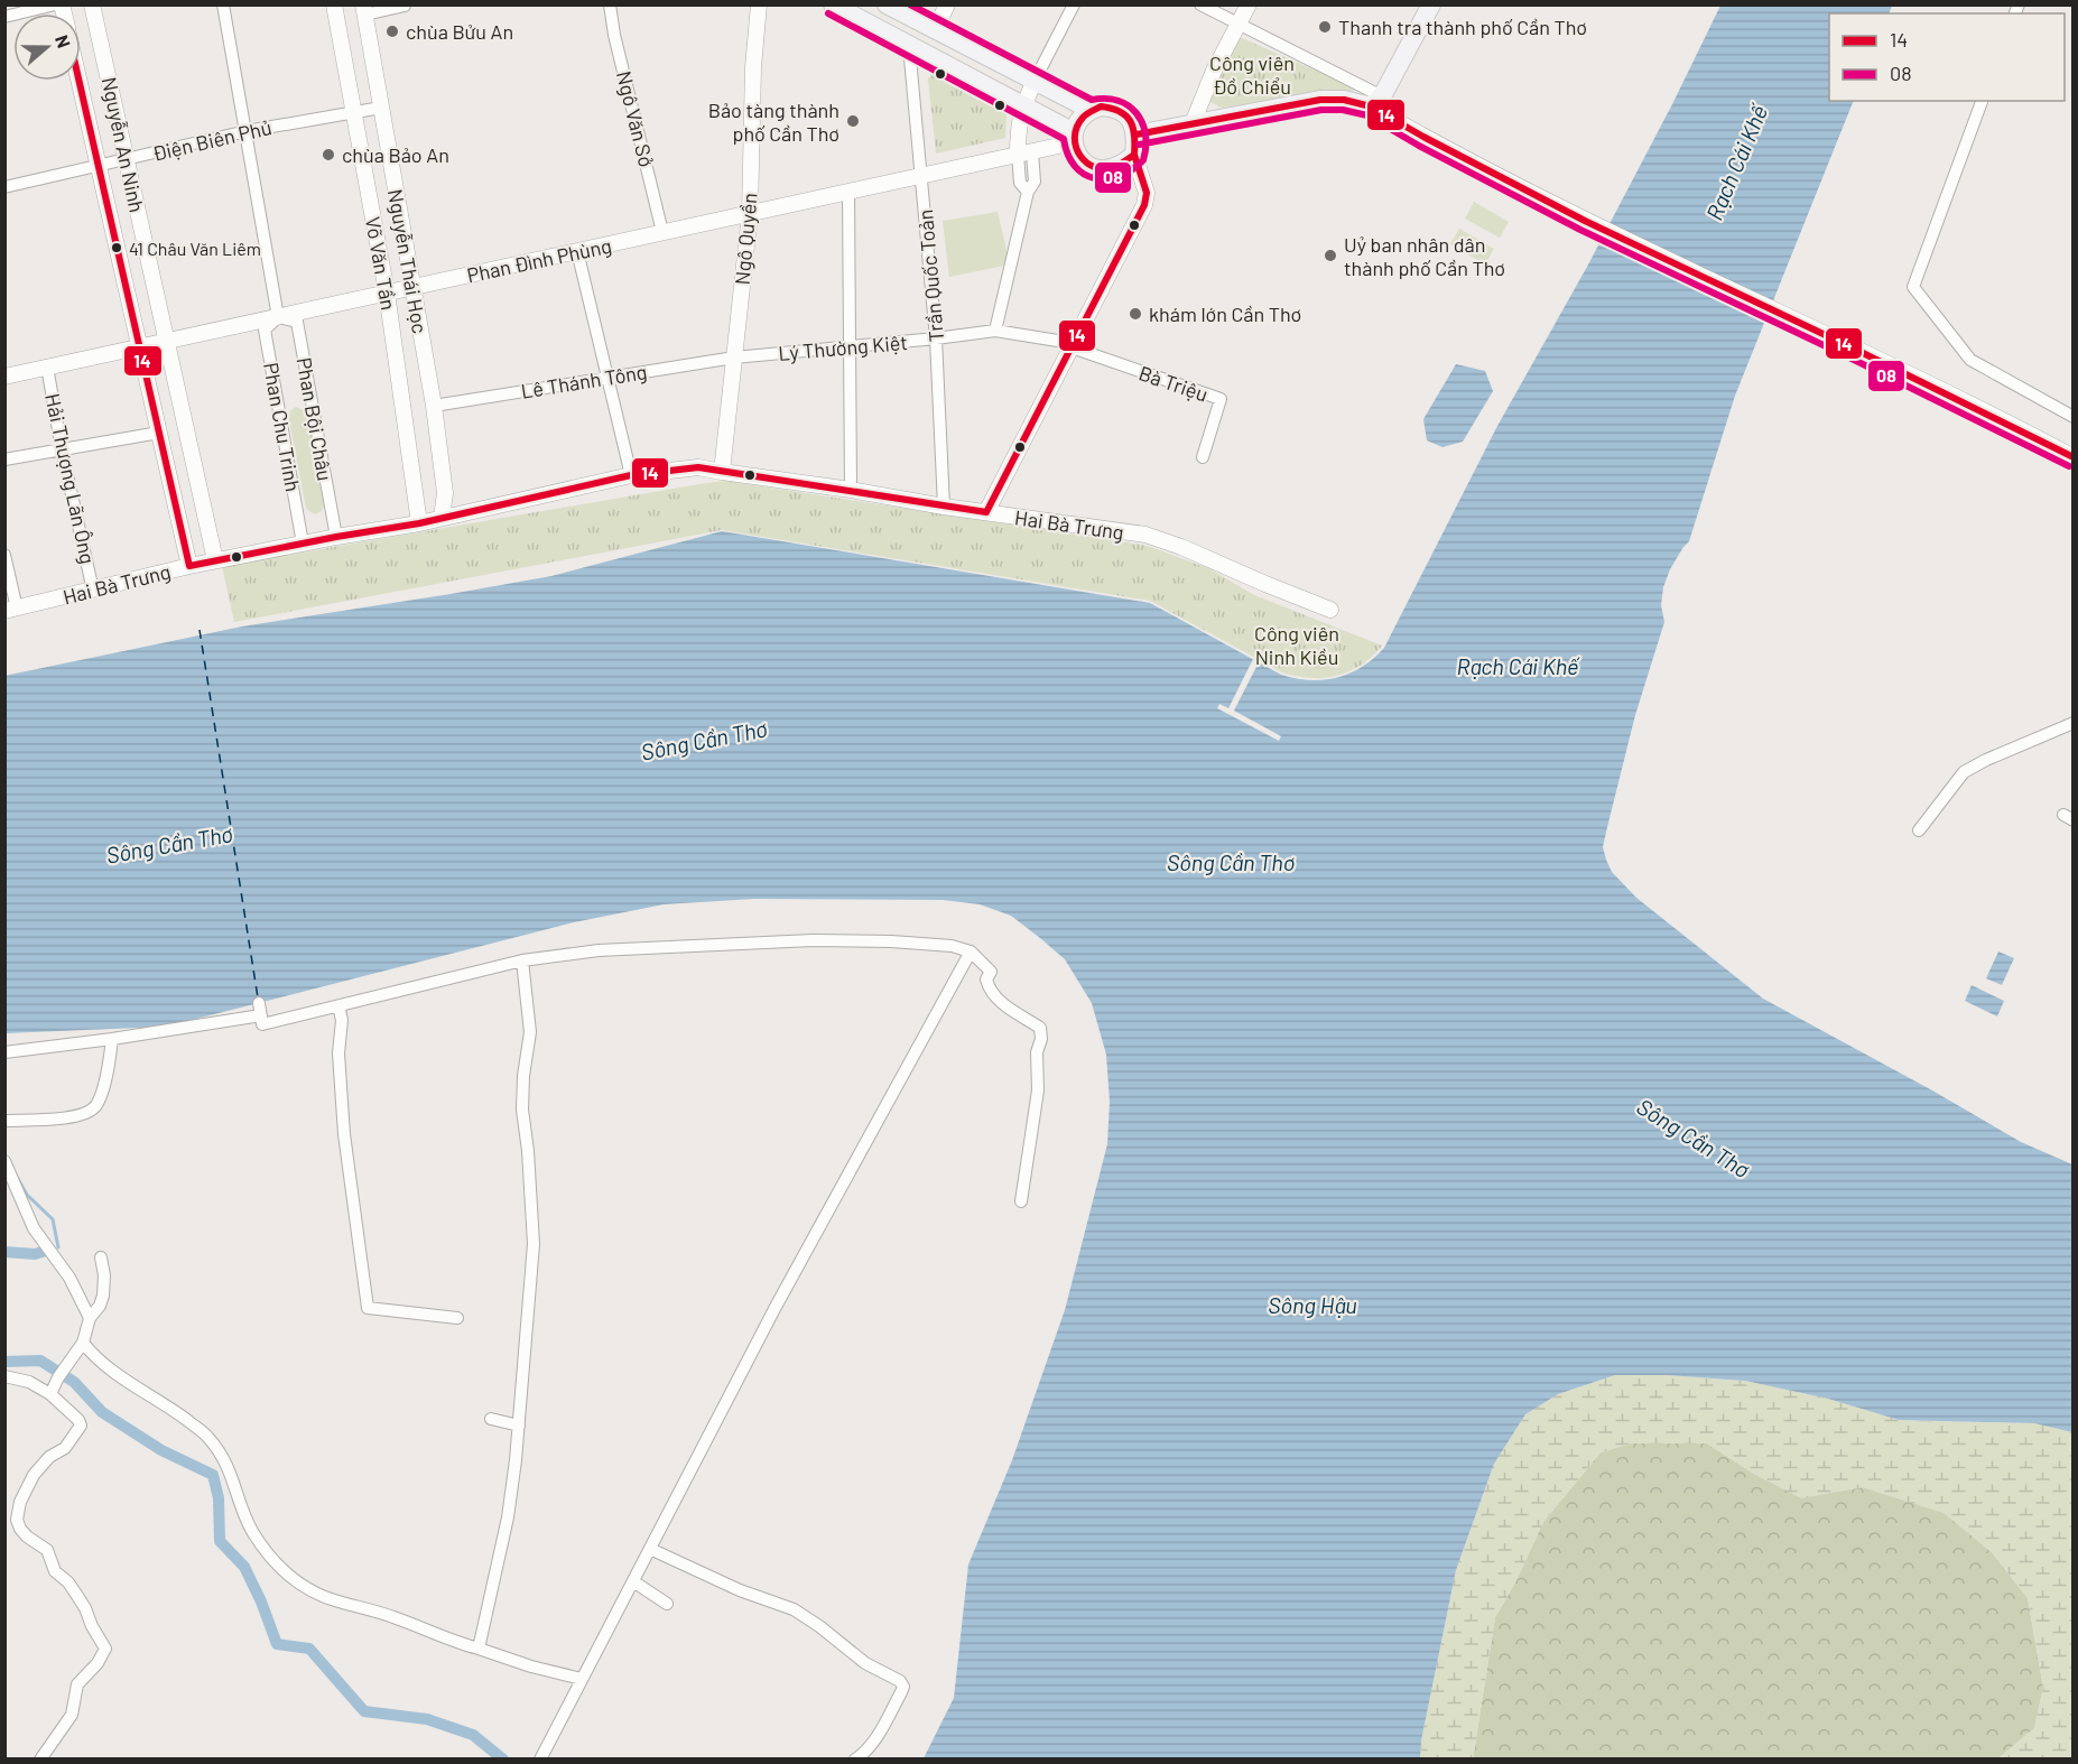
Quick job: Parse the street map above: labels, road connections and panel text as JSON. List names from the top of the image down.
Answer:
{
  "streets": {
    "street": [
      "Ngô Văn Sở",
      "Điện Biên Phủ",
      "Nguyễn An Ninh",
      "Ngô Quyền",
      "Phan Đình Phùng",
      "Nguyễn Thái Học",
      "Võ Văn Tần",
      "Trần Quốc Toản",
      "Lý Thường Kiệt",
      "Lê Thánh Tông",
      "Bà Triệu",
      "Phan Bội Châu",
      "Phan Chu Trinh",
      "Hải Thượng Lãn Ông",
      "Hai Bà Trưng"
    ]
  },
  "crossings": [
    ["Ngô Văn Sở", "Phan Đình Phùng"],
    ["Điện Biên Phủ", "Nguyễn An Ninh"],
    ["Điện Biên Phủ", "Nguyễn Thái Học"],
    ["Điện Biên Phủ", "Võ Văn Tần"],
    ["Nguyễn An Ninh", "Phan Đình Phùng"],
    ["Nguyễn An Ninh", "Hai Bà Trưng"],
    ["Ngô Quyền", "Phan Đình Phùng"],
    ["Ngô Quyền", "Lý Thường Kiệt"],
    ["Ngô Quyền", "Lê Thánh Tông"],
    ["Ngô Quyền", "Hai Bà Trưng"],
    ["Phan Đình Phùng", "Nguyễn Thái Học"],
    ["Phan Đình Phùng", "Võ Văn Tần"],
    ["Phan Đình Phùng", "Trần Quốc Toản"],
    ["Phan Đình Phùng", "Phan Bội Châu"],
    ["Phan Đình Phùng", "Phan Chu Trinh"],
    ["Phan Đình Phùng", "Hải Thượng Lãn Ông"],
    ["Nguyễn Thái Học", "Lê Thánh Tông"],
    ["Nguyễn Thái Học", "Hai Bà Trưng"],
    ["Võ Văn Tần", "Hai Bà Trưng"],
    ["Trần Quốc Toản", "Lý Thường Kiệt"],
    ["Trần Quốc Toản", "Hai Bà Trưng"],
    ["Lý Thường Kiệt", "Lê Thánh Tông"],
    ["Lý Thường Kiệt", "Bà Triệu"],
    ["Phan Bội Châu", "Phan Chu Trinh"],
    ["Phan Bội Châu", "Hai Bà Trưng"],
    ["Phan Chu Trinh", "Hai Bà Trưng"],
    ["Hải Thượng Lãn Ông", "Hai Bà Trưng"]
  ],
  "water": ["Rạch Cái Khế", "Sông Cần Thơ", "Sông Hậu"],
  "parks": ["Công viên Đồ Chiểu", "Công viên Ninh Kiều"],
  "places": [
    "Thanh tra thành phố Cần Thơ",
    "chùa Bửu An",
    "Bảo tàng thành phố Cần Thơ",
    "chùa Bảo An",
    "41 Châu Văn Liêm",
    "Uỷ ban nhân dân thành phố Cần Thơ",
    "khám lớn Cần Thơ"
  ],
  "lines": ["transit line 08", "transit line 14"],
  "legend": ["14", "08"],
  "north": "right"
}
